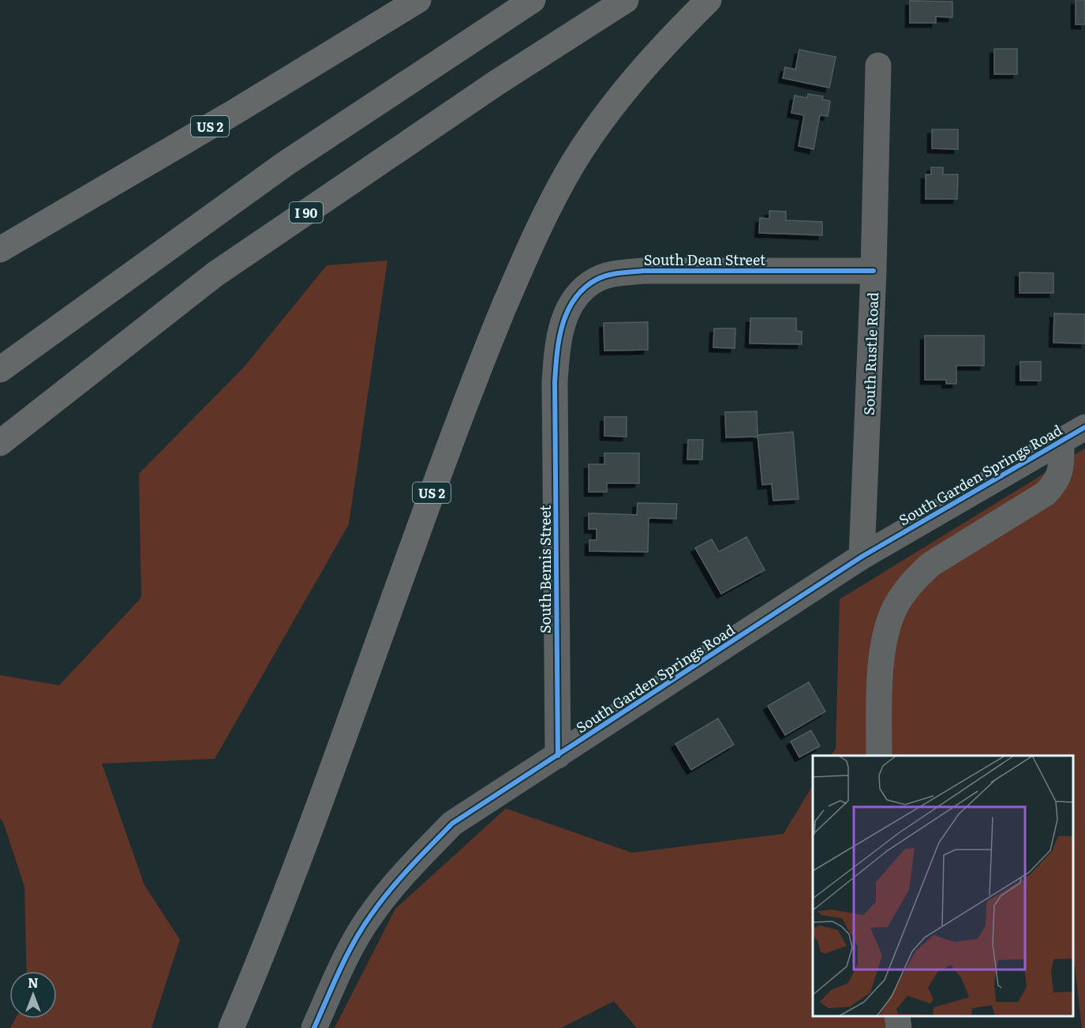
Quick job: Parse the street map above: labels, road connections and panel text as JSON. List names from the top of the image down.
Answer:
{
  "streets": {
    "highway": ["US 2", "I 90"],
    "street": [
      "South Dean Street",
      "South Rustle Road",
      "South Garden Springs Road",
      "South Bemis Street"
    ]
  },
  "crossings": [
    ["South Dean Street", "South Rustle Road"],
    ["South Dean Street", "South Bemis Street"],
    ["South Rustle Road", "South Garden Springs Road"],
    ["South Garden Springs Road", "South Bemis Street"]
  ],
  "north": "top"
}
